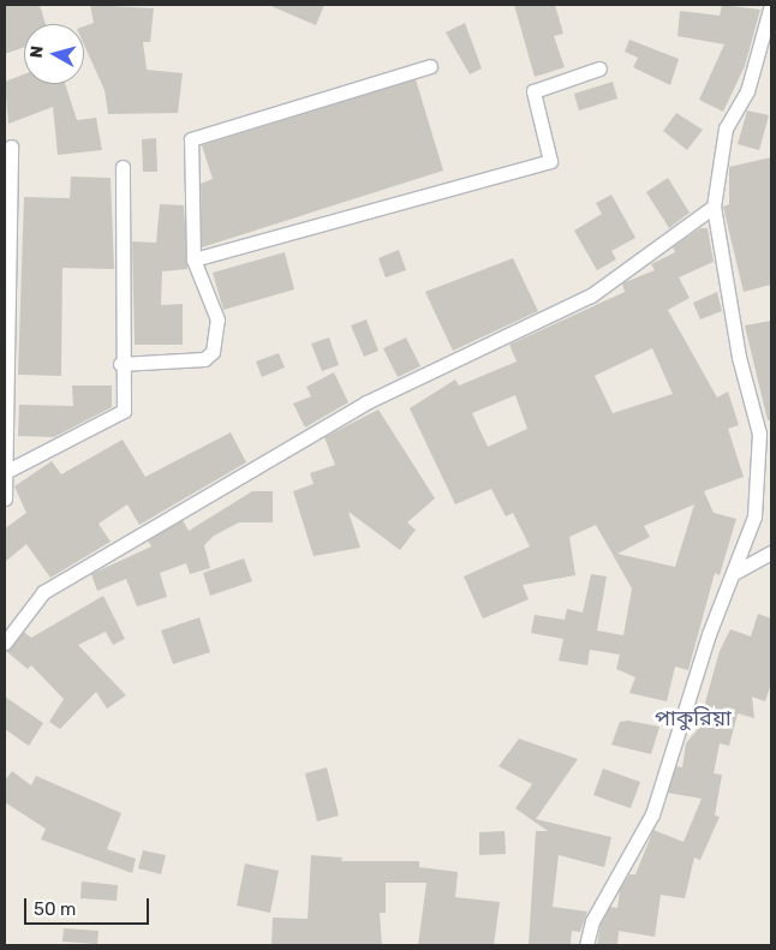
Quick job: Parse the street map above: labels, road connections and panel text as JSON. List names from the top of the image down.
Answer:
{
  "districts": ["পাকুরিয়া"],
  "scale_bar": "50 m",
  "north": "left"
}
